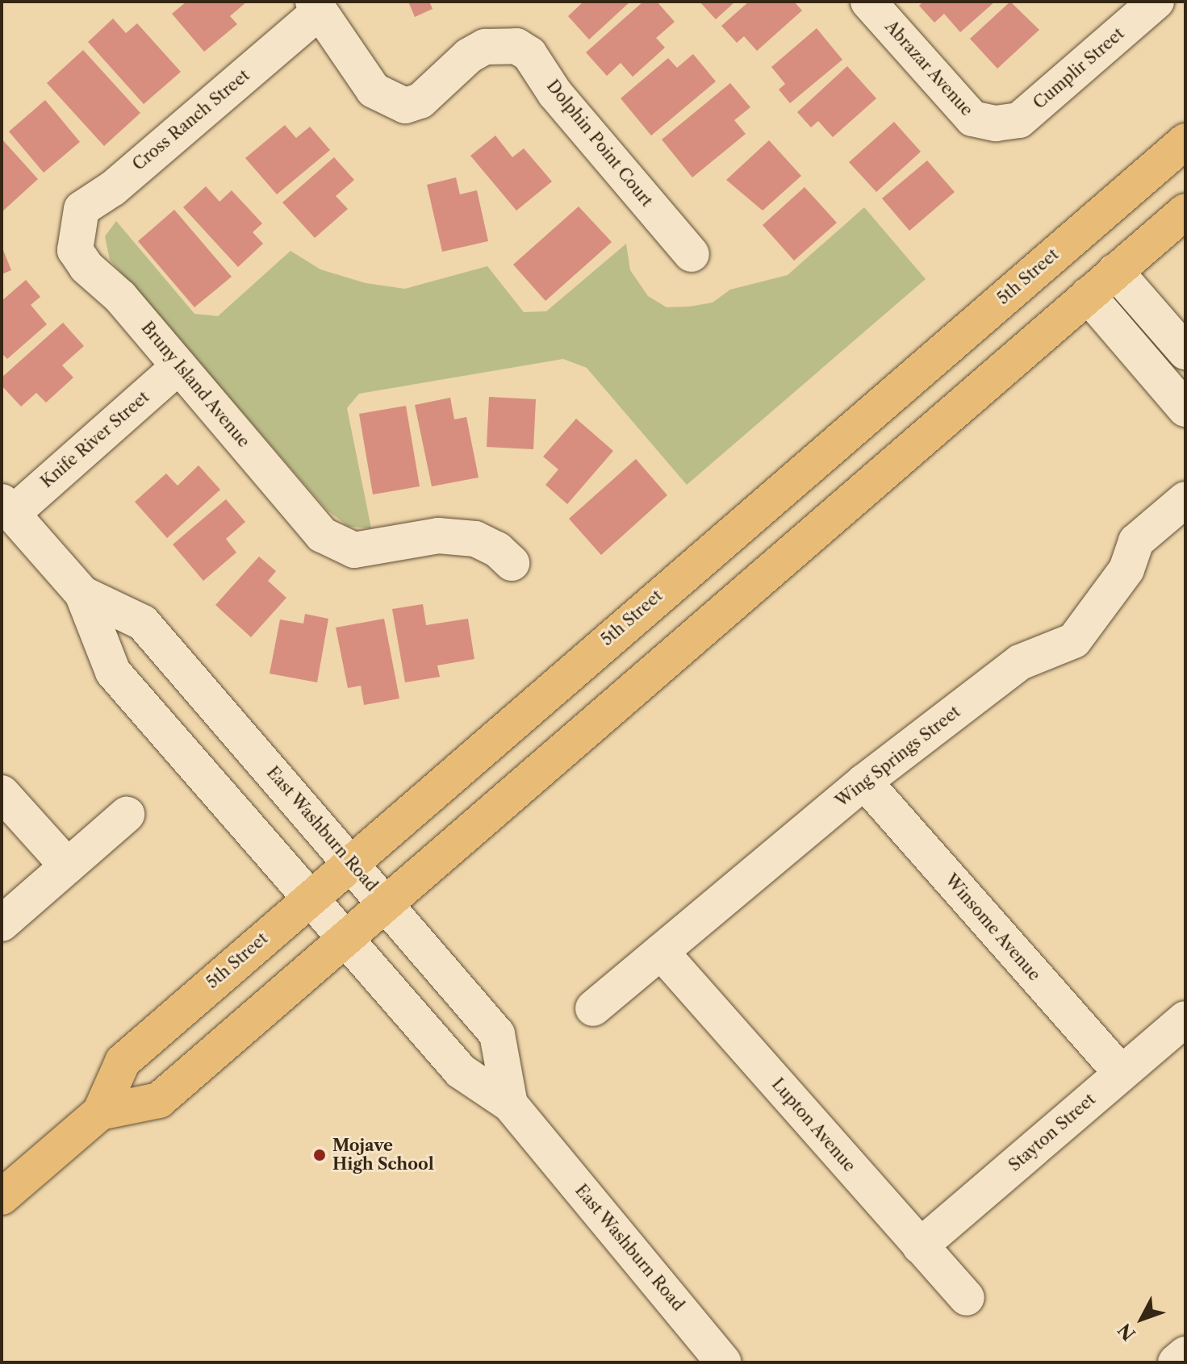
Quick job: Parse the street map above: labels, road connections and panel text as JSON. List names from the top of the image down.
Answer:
{
  "streets": {
    "main road": ["5th Street"],
    "street": [
      "Abrazar Avenue",
      "Cumplir Street",
      "Cross Ranch Street",
      "Dolphin Point Court",
      "Bruny Island Avenue",
      "Knife River Street",
      "Wing Springs Street",
      "East Washburn Road",
      "Winsome Avenue",
      "Lupton Avenue",
      "Stayton Street"
    ]
  },
  "crossings": [
    ["Abrazar Avenue", "Cumplir Street"],
    ["Cross Ranch Street", "Dolphin Point Court"],
    ["Cross Ranch Street", "Bruny Island Avenue"],
    ["5th Street", "East Washburn Road"],
    ["Bruny Island Avenue", "Knife River Street"],
    ["Knife River Street", "East Washburn Road"],
    ["Wing Springs Street", "Winsome Avenue"],
    ["Wing Springs Street", "Lupton Avenue"],
    ["Winsome Avenue", "Stayton Street"],
    ["Lupton Avenue", "Stayton Street"]
  ],
  "places": ["Mojave High School"],
  "north": "bottom left"
}
